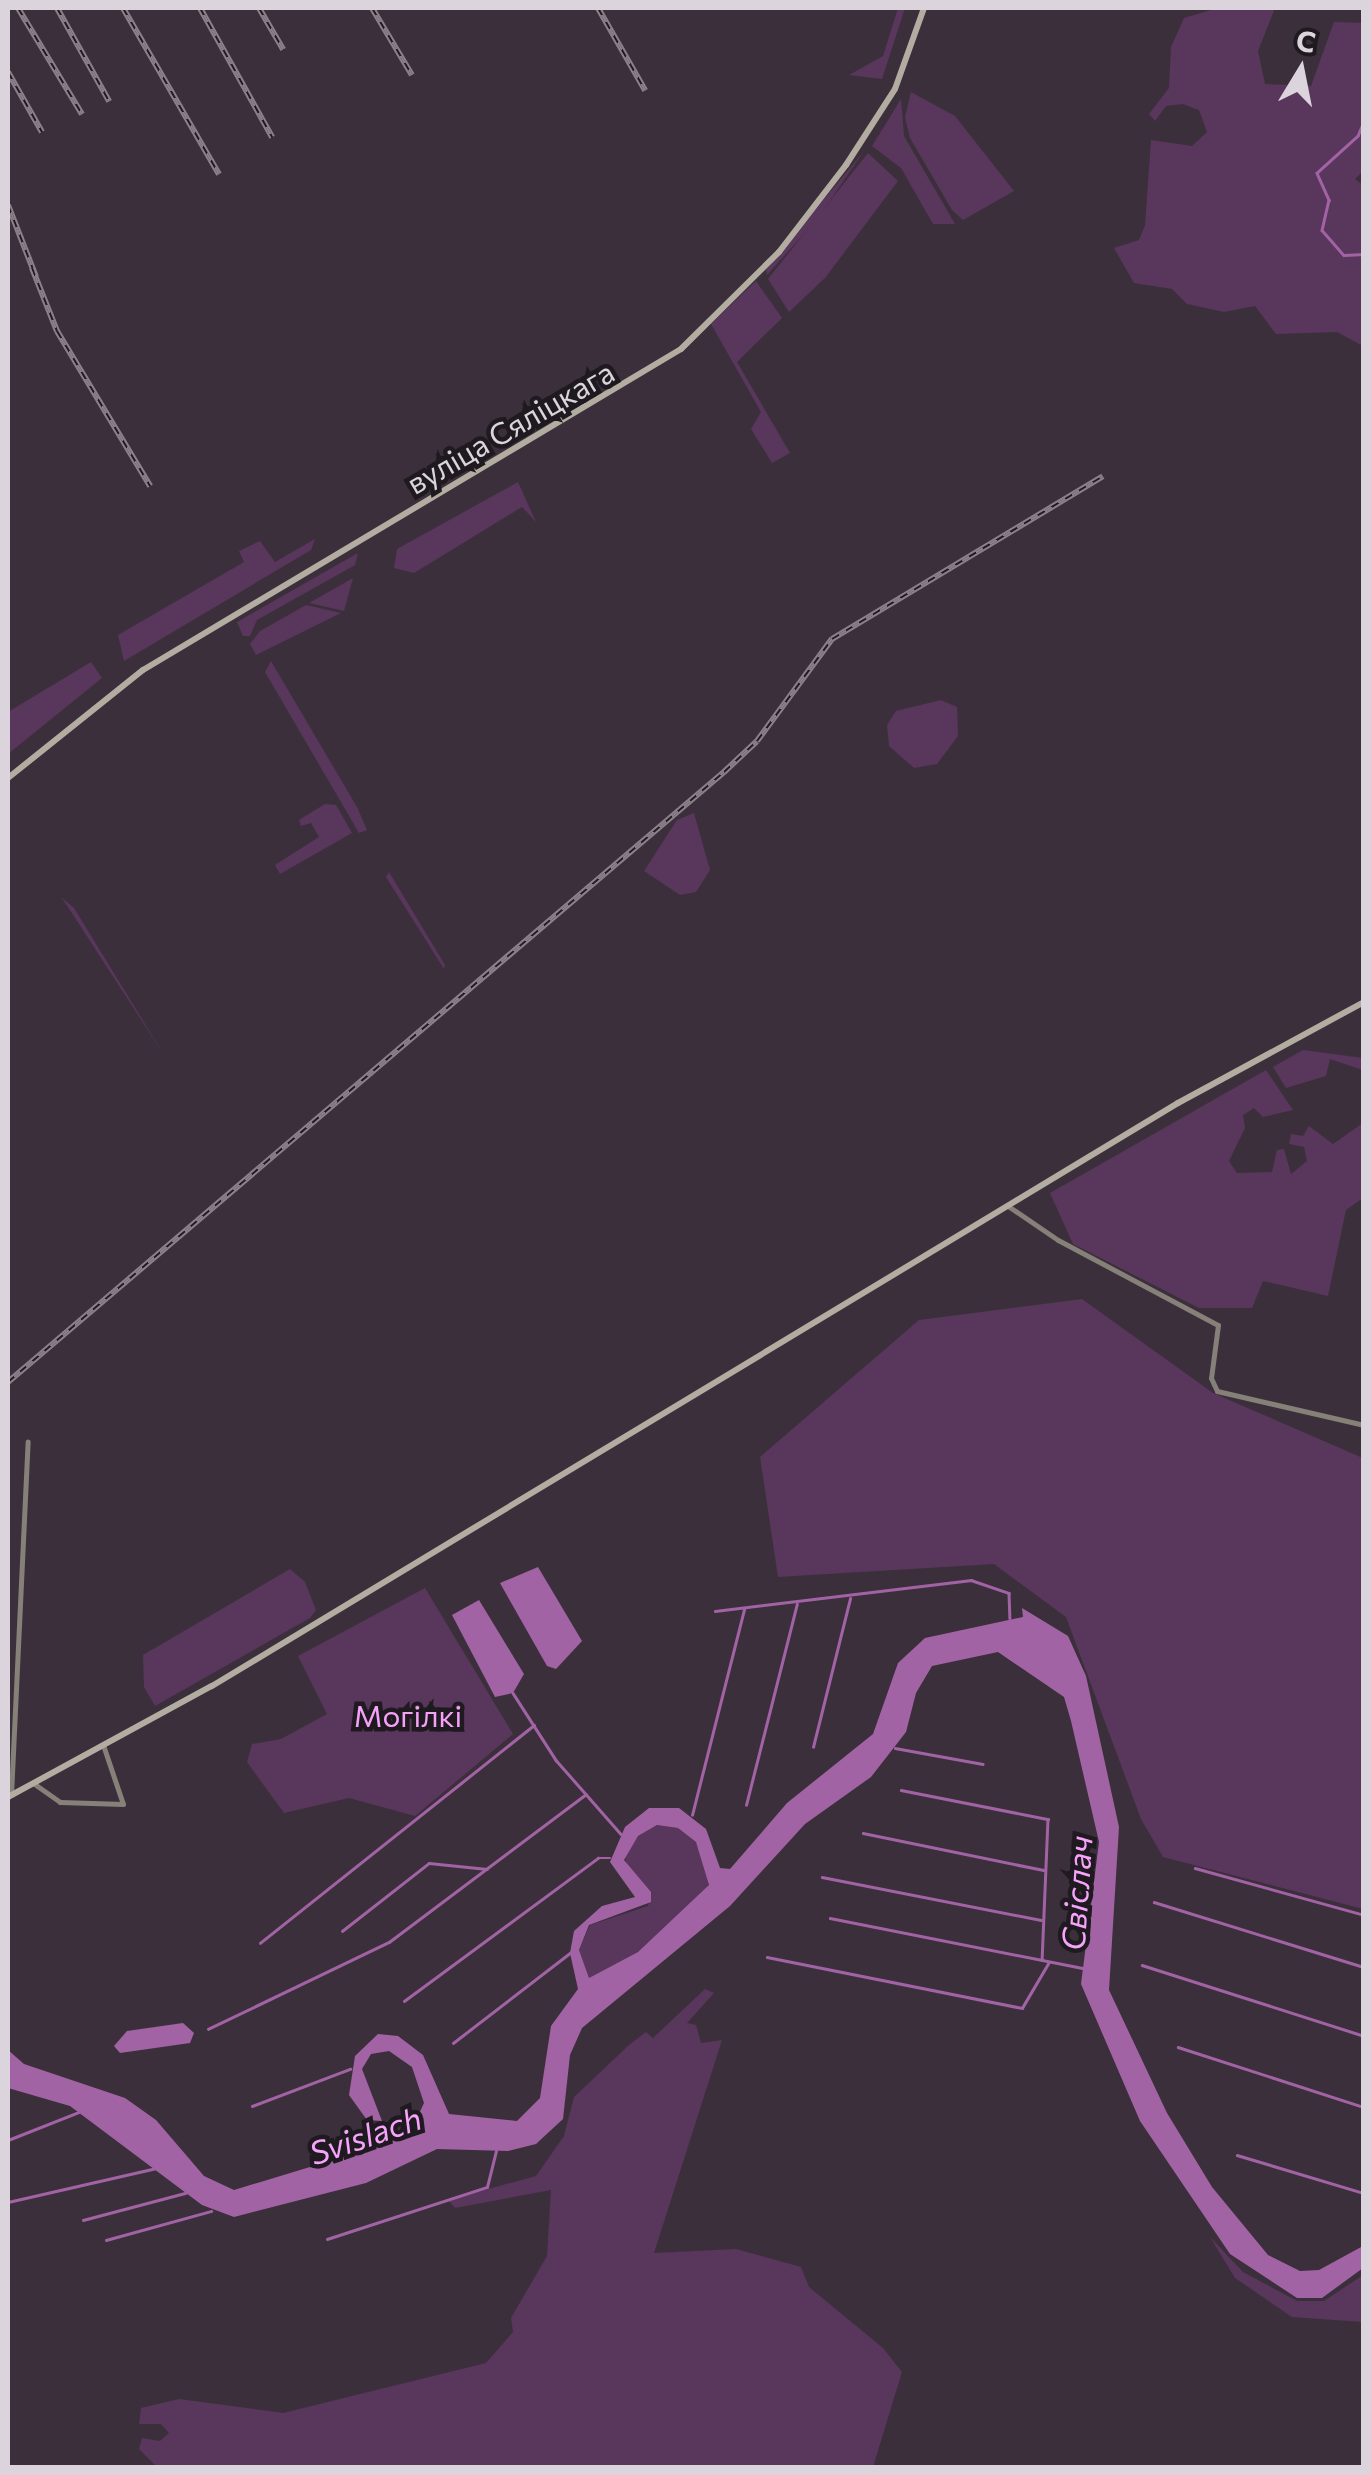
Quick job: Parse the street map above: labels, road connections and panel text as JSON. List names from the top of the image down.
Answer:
{
  "streets": {
    "main road": ["вуліца Сяліцкага"]
  },
  "water": ["Свіслач", "Svislach"],
  "parks": ["Могілкі"],
  "north": "top"
}
